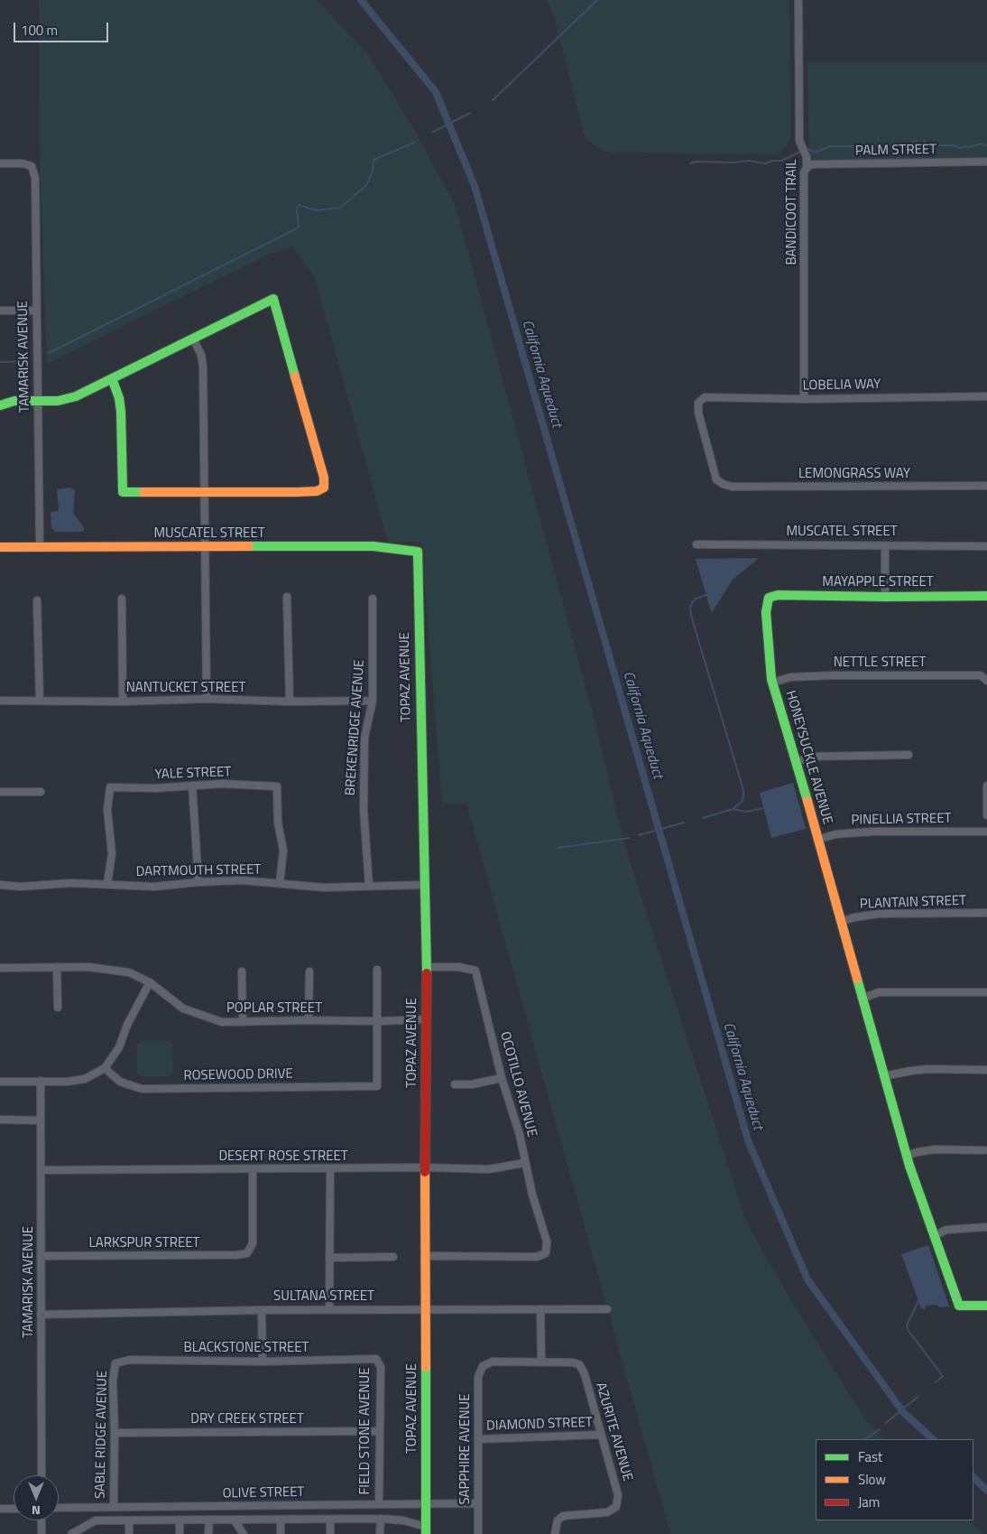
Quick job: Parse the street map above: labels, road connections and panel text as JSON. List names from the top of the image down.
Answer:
{
  "streets": {
    "street": [
      "PALM STREET",
      "BANDICOOT TRAIL",
      "TAMARISK AVENUE",
      "LOBELIA WAY",
      "LEMONGRASS WAY",
      "MUSCATEL STREET",
      "MAYAPPLE STREET",
      "NETTLE STREET",
      "TOPAZ AVENUE",
      "NANTUCKET STREET",
      "BREKENRIDGE AVENUE",
      "HONEYSUCKLE AVENUE",
      "YALE STREET",
      "PINELLIA STREET",
      "DARTMOUTH STREET",
      "PLANTAIN STREET",
      "POPLAR STREET",
      "ROSEWOOD DRIVE",
      "OCOTILLO AVENUE",
      "DESERT ROSE STREET",
      "LARKSPUR STREET",
      "SULTANA STREET",
      "BLACKSTONE STREET",
      "DRY CREEK STREET",
      "DIAMOND STREET",
      "FIELD STONE AVENUE",
      "AZURITE AVENUE",
      "SABLE RIDGE AVENUE",
      "SAPPHIRE AVENUE",
      "OLIVE STREET"
    ]
  },
  "crossings": [
    ["PALM STREET", "BANDICOOT TRAIL"],
    ["BANDICOOT TRAIL", "LOBELIA WAY"],
    ["TAMARISK AVENUE", "MUSCATEL STREET"],
    ["TAMARISK AVENUE", "DESERT ROSE STREET"],
    ["TAMARISK AVENUE", "LARKSPUR STREET"],
    ["TAMARISK AVENUE", "SULTANA STREET"],
    ["LOBELIA WAY", "LEMONGRASS WAY"],
    ["MUSCATEL STREET", "TOPAZ AVENUE"],
    ["MAYAPPLE STREET", "HONEYSUCKLE AVENUE"],
    ["NETTLE STREET", "HONEYSUCKLE AVENUE"],
    ["TOPAZ AVENUE", "DARTMOUTH STREET"],
    ["TOPAZ AVENUE", "POPLAR STREET"],
    ["TOPAZ AVENUE", "OCOTILLO AVENUE"],
    ["TOPAZ AVENUE", "DESERT ROSE STREET"],
    ["TOPAZ AVENUE", "SULTANA STREET"],
    ["TOPAZ AVENUE", "OLIVE STREET"],
    ["NANTUCKET STREET", "BREKENRIDGE AVENUE"],
    ["BREKENRIDGE AVENUE", "DARTMOUTH STREET"],
    ["HONEYSUCKLE AVENUE", "PINELLIA STREET"],
    ["HONEYSUCKLE AVENUE", "PLANTAIN STREET"],
    ["YALE STREET", "DARTMOUTH STREET"],
    ["POPLAR STREET", "ROSEWOOD DRIVE"],
    ["OCOTILLO AVENUE", "DESERT ROSE STREET"],
    ["DESERT ROSE STREET", "LARKSPUR STREET"],
    ["BLACKSTONE STREET", "FIELD STONE AVENUE"],
    ["BLACKSTONE STREET", "SABLE RIDGE AVENUE"],
    ["DRY CREEK STREET", "FIELD STONE AVENUE"],
    ["DRY CREEK STREET", "SABLE RIDGE AVENUE"],
    ["DIAMOND STREET", "AZURITE AVENUE"],
    ["DIAMOND STREET", "SAPPHIRE AVENUE"],
    ["FIELD STONE AVENUE", "OLIVE STREET"],
    ["AZURITE AVENUE", "SAPPHIRE AVENUE"],
    ["SABLE RIDGE AVENUE", "OLIVE STREET"],
    ["SAPPHIRE AVENUE", "OLIVE STREET"]
  ],
  "water": ["California Aqueduct"],
  "legend": ["Fast", "Slow", "Jam"],
  "scale_bar": "100 m",
  "north": "bottom"
}
